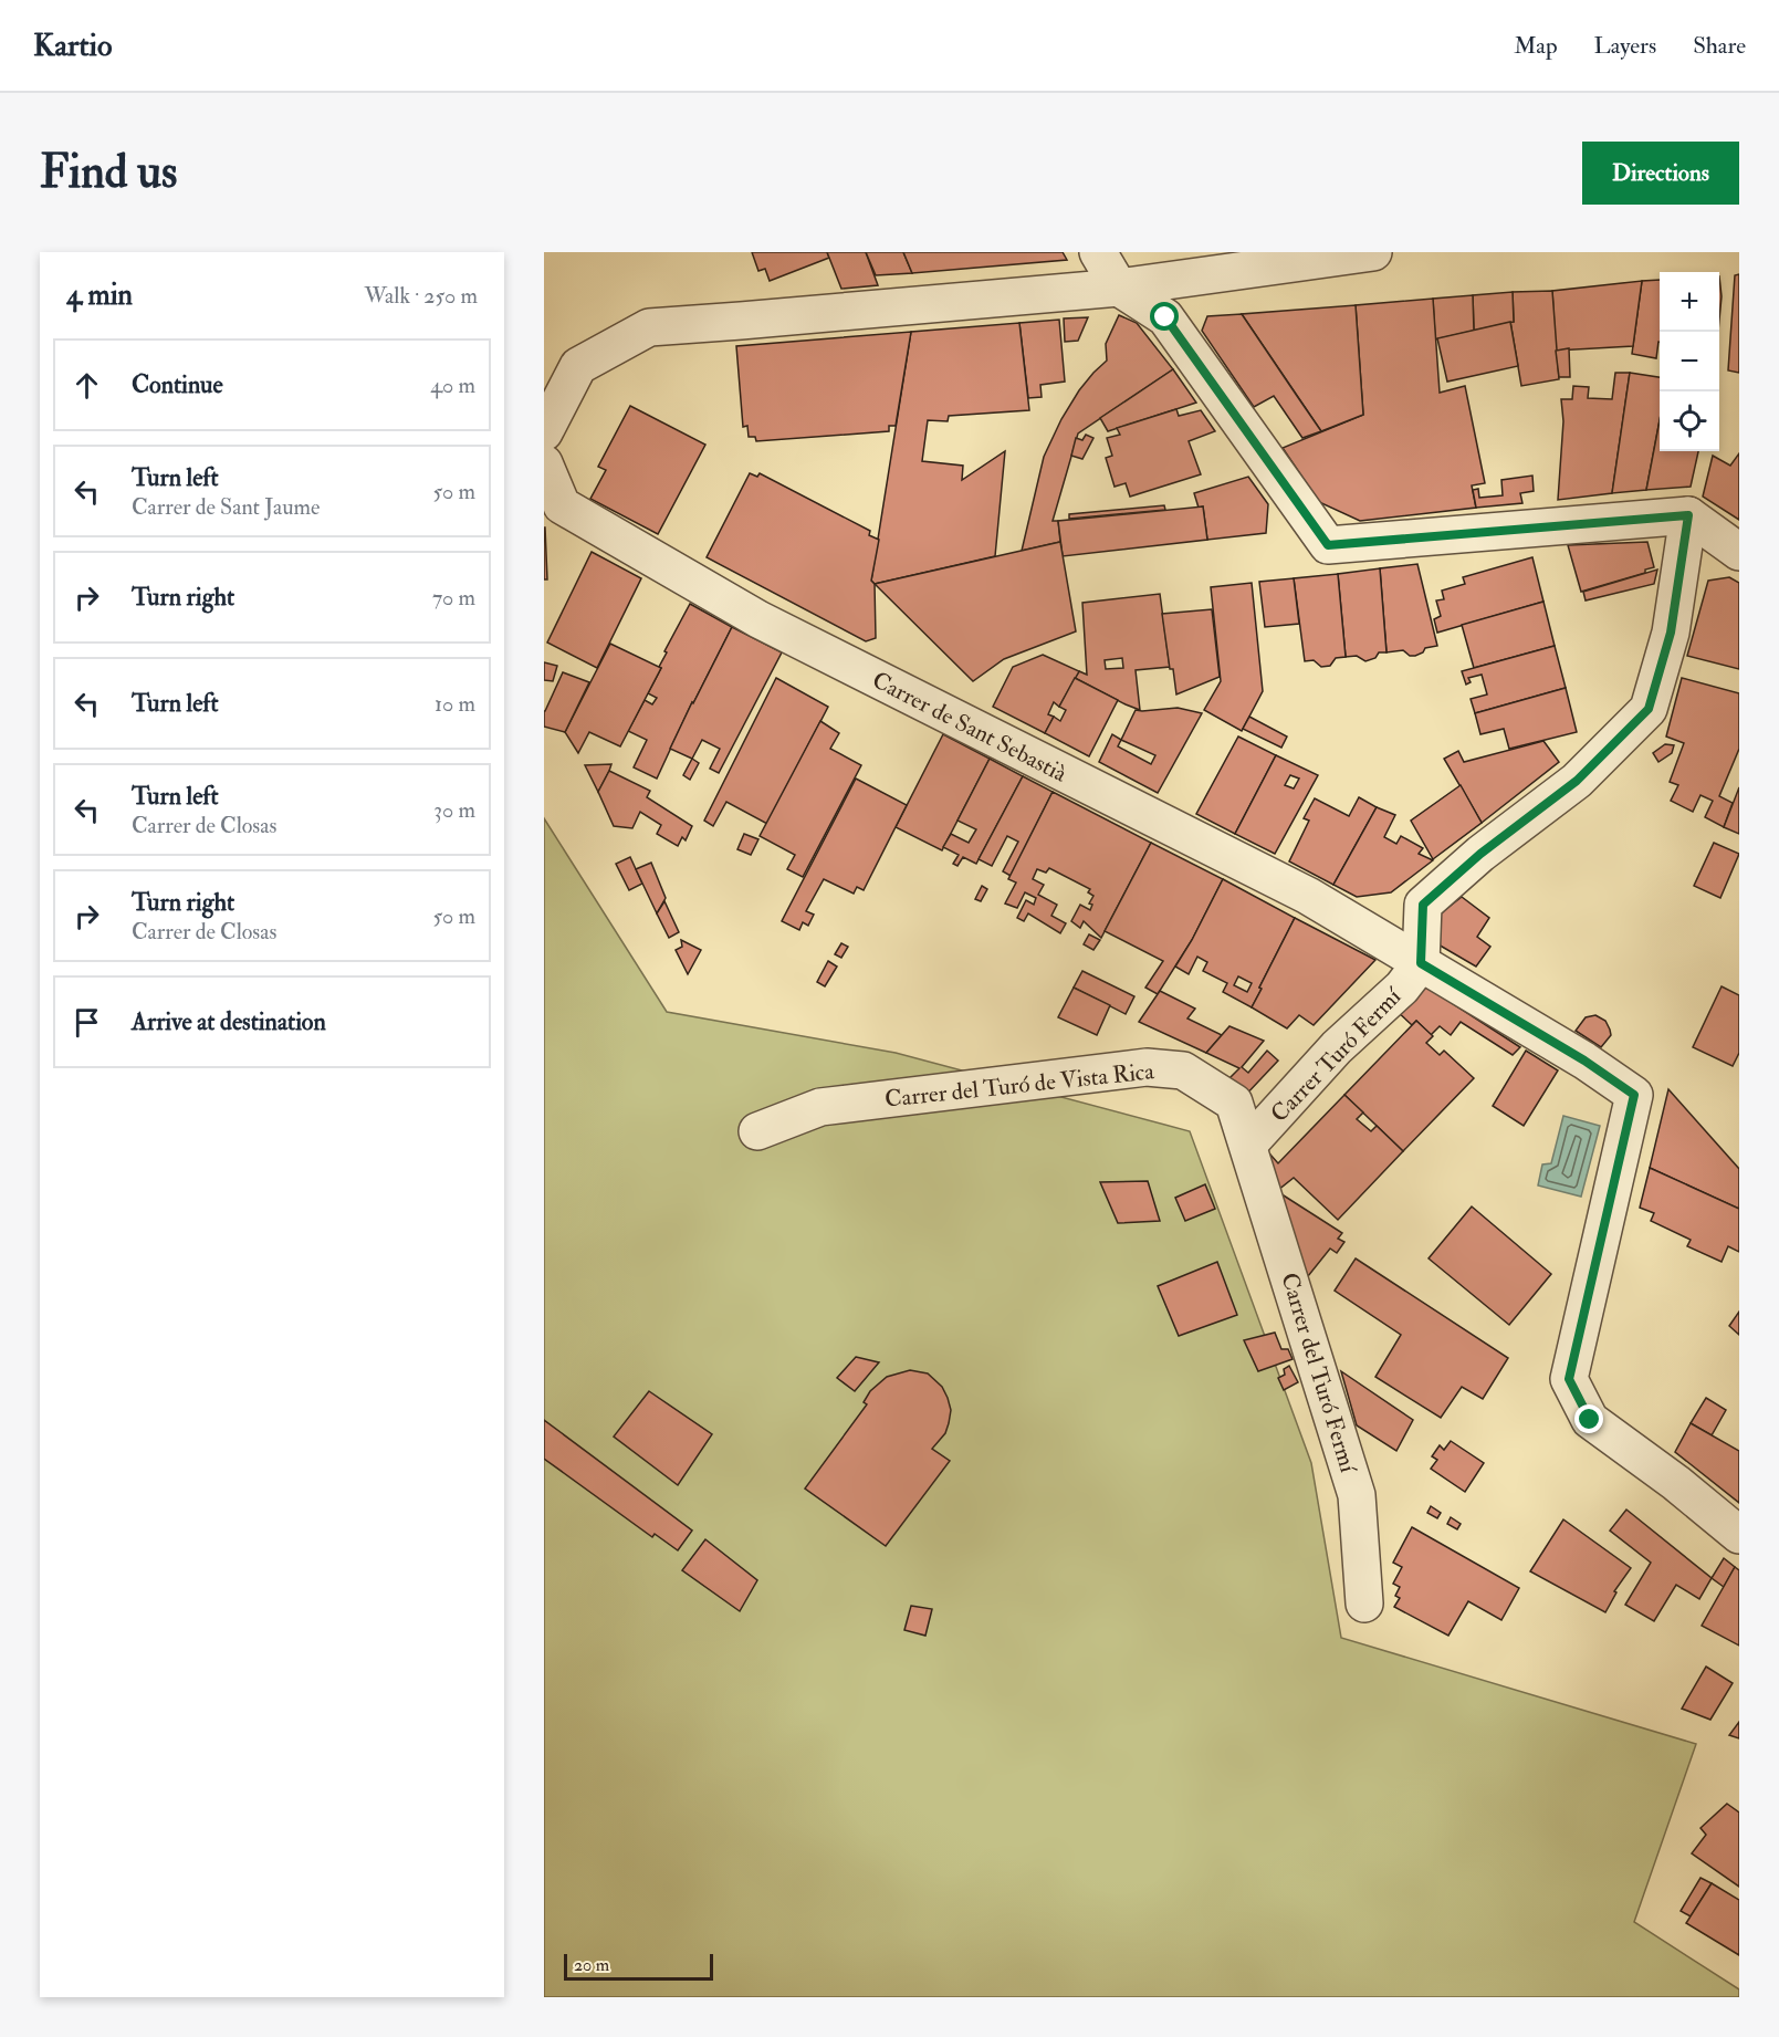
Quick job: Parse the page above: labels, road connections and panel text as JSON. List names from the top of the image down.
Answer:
{
  "streets": {
    "street": [
      "Carrer de Sant Sebastià",
      "Carrer Turó Fermí",
      "Carrer del Turó de Vista Rica",
      "Carrer del Turó Fermí"
    ]
  },
  "crossings": [
    ["Carrer de Sant Sebastià", "Carrer Turó Fermí"],
    ["Carrer Turó Fermí", "Carrer del Turó de Vista Rica"],
    ["Carrer Turó Fermí", "Carrer del Turó Fermí"],
    ["Carrer del Turó de Vista Rica", "Carrer del Turó Fermí"]
  ],
  "scale_bar": "20 m",
  "page": {
    "header": "Kartio",
    "nav": ["Map", "Layers", "Share"],
    "buttons": "Directions",
    "title": "Find us",
    "heading": ["4 min", "Walk · 250 m"],
    "map_buttons": ["+", "−"],
    "list": [
      ["Continue", "40 m"],
      ["Turn left", "Carrer de Sant Jaume", "50 m"],
      ["Turn right", "70 m"],
      ["Turn left", "10 m"],
      ["Turn left", "Carrer de Closas", "30 m"],
      ["Turn right", "Carrer de Closas", "50 m"],
      "Arrive at destination"
    ],
    "scale": "20 m"
  }
}
